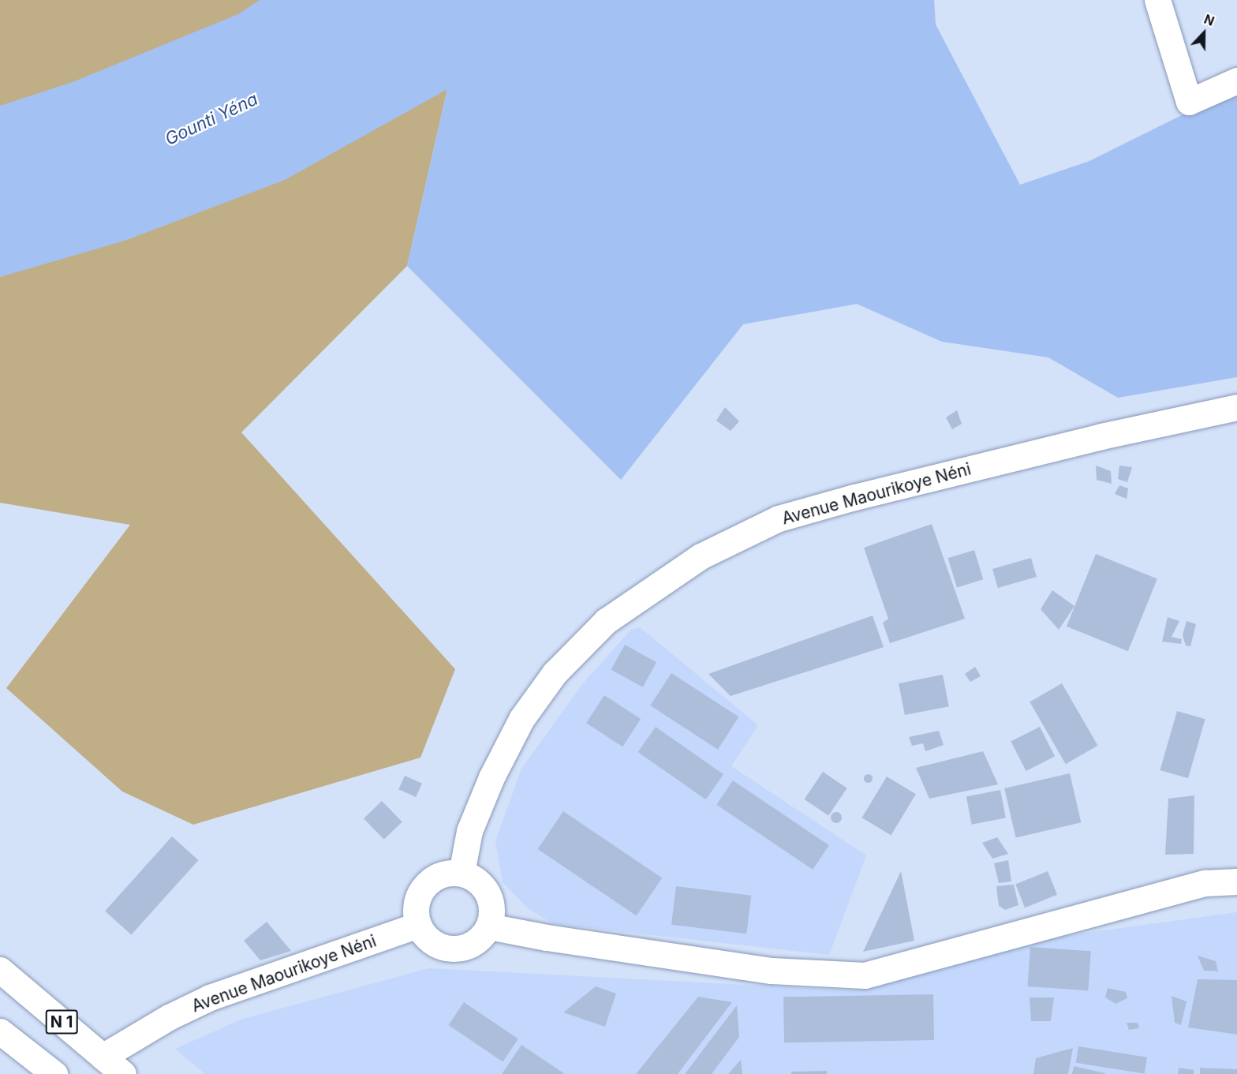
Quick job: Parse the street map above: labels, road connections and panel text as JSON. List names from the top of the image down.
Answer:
{
  "streets": {
    "street": ["Avenue Maourikoye Néni", "N 1"]
  },
  "crossings": [
    ["Avenue Maourikoye Néni", "N 1"]
  ],
  "water": ["Gounti Yéna"],
  "north": "top"
}
